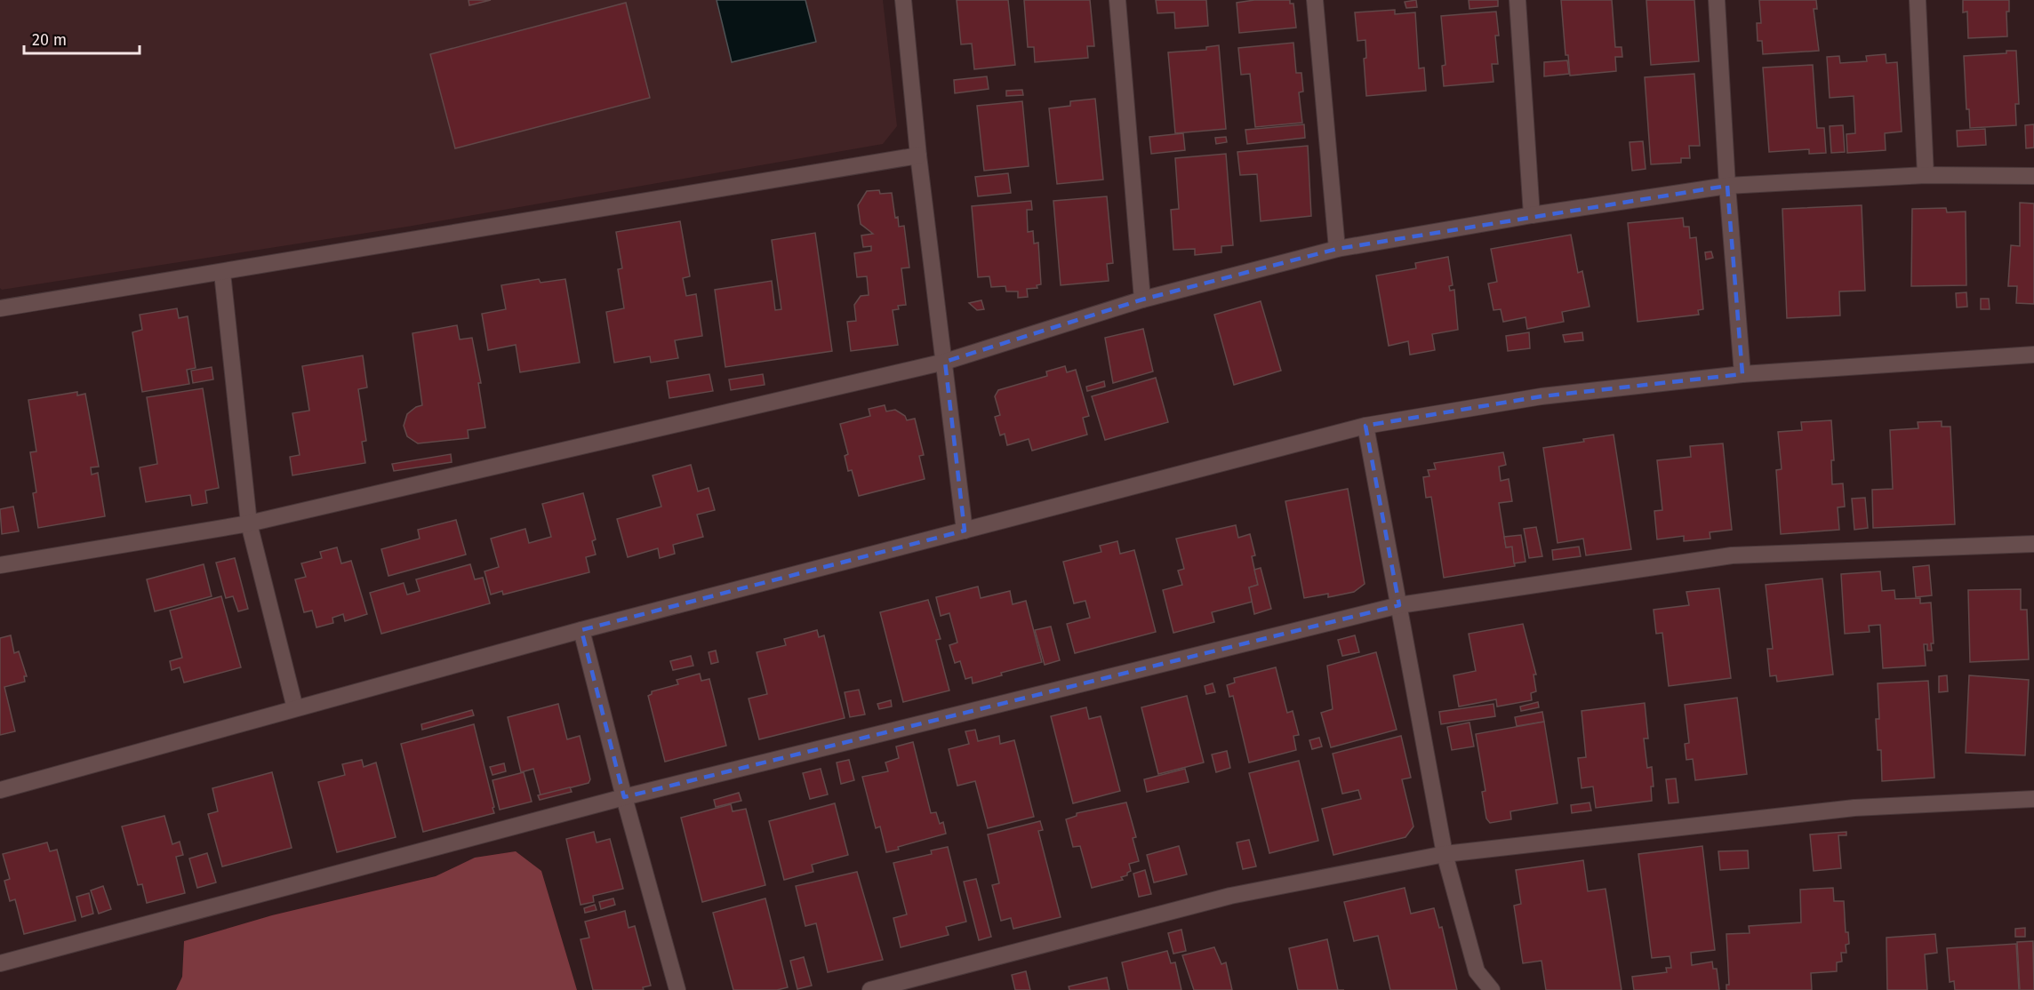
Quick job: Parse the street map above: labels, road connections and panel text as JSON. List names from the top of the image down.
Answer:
{
  "scale_bar": "20 m"
}
